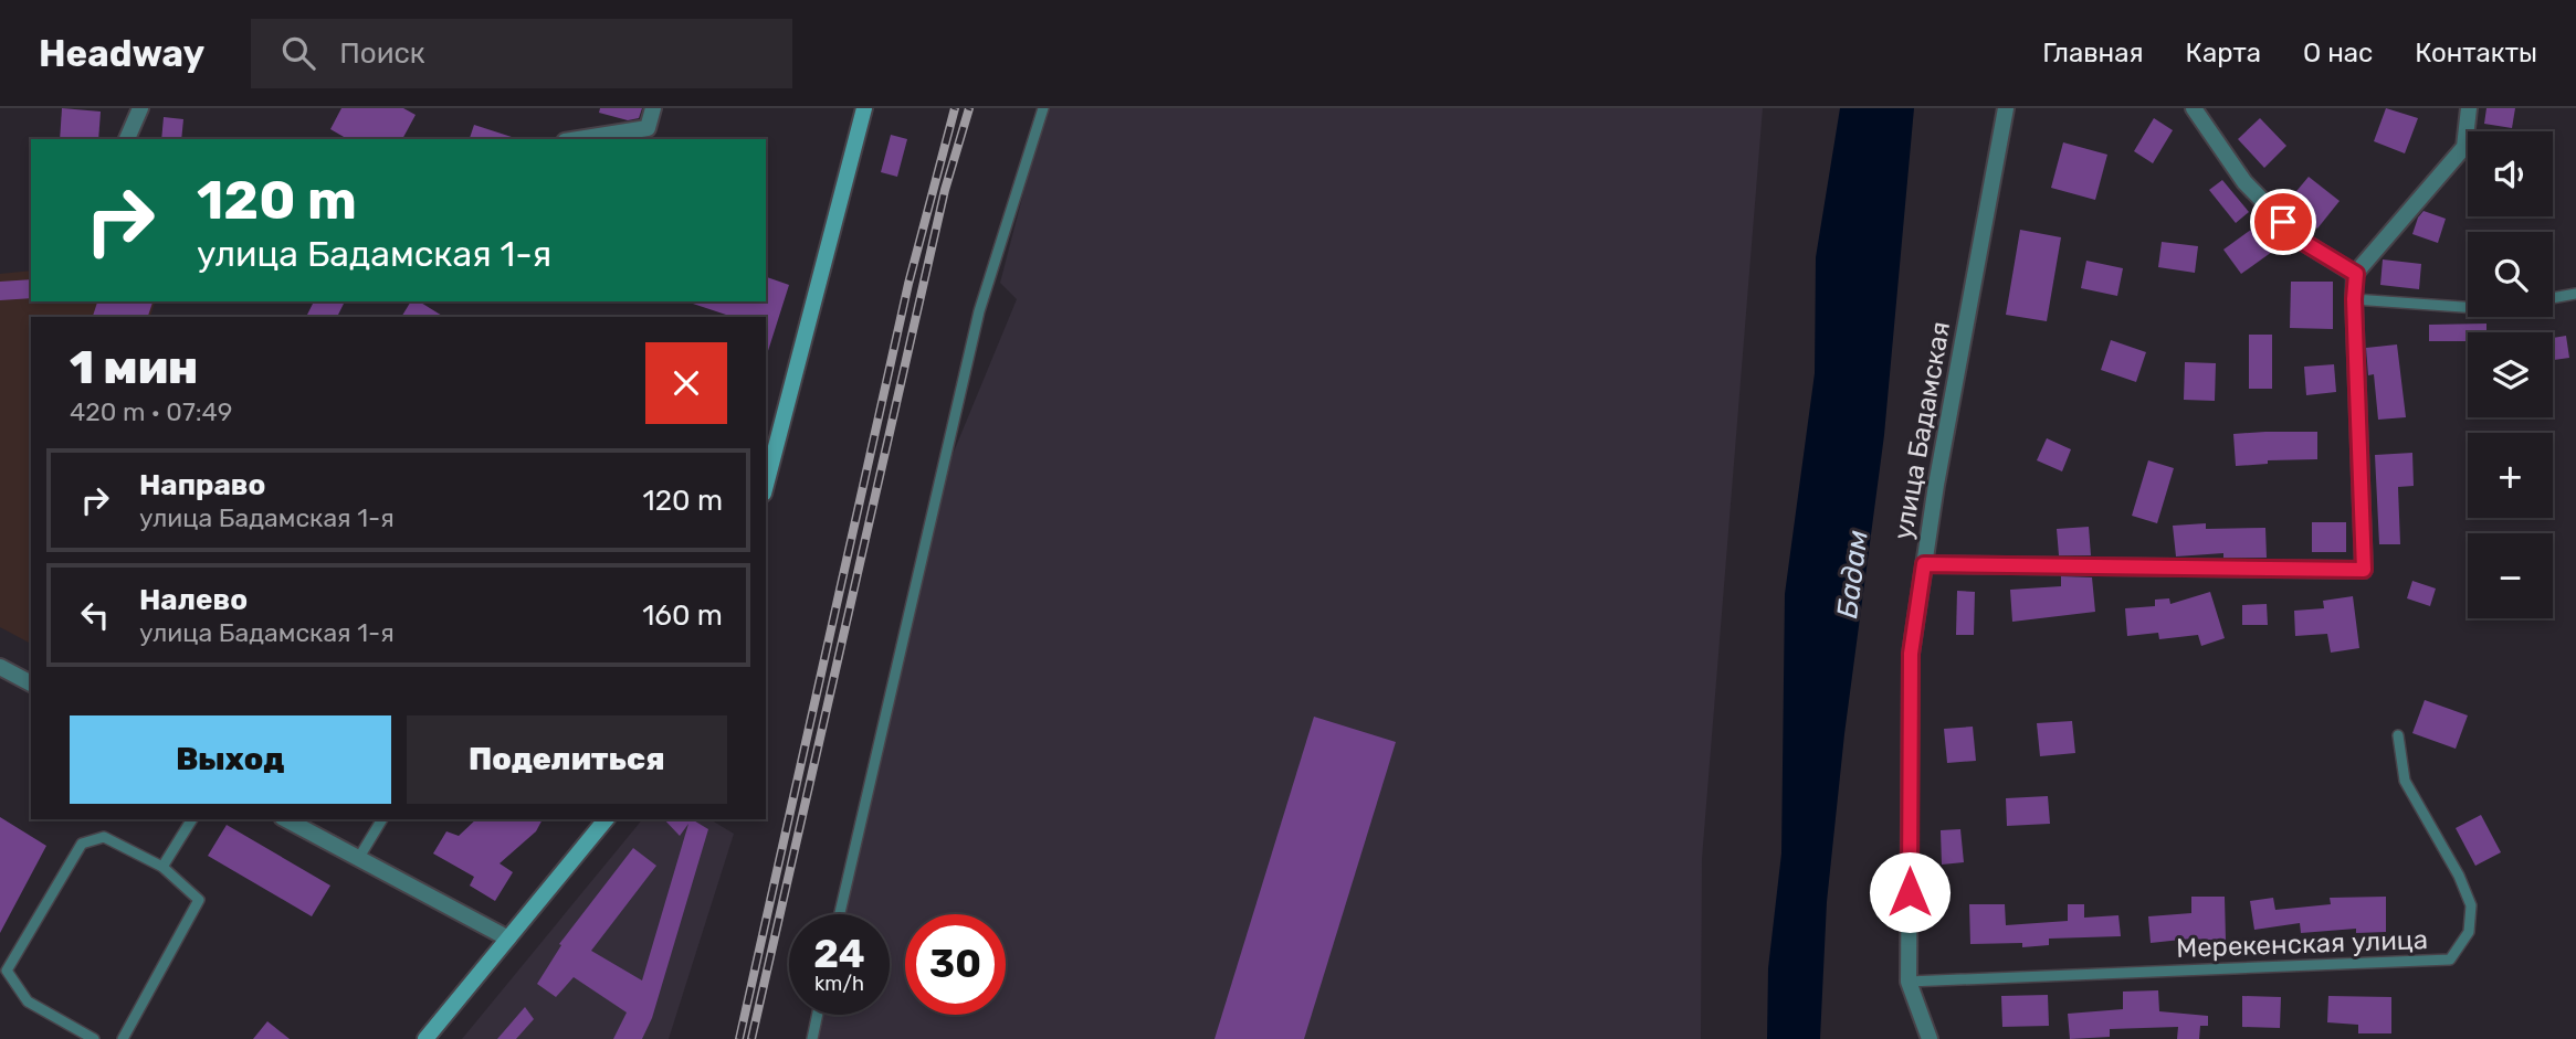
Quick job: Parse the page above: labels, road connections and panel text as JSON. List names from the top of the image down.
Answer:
{
  "streets": {
    "street": ["улица Бадамская"],
    "lane": ["Мерекенская улица"]
  },
  "crossings": [
    ["улица Бадамская", "Мерекенская улица"]
  ],
  "water": ["Бадам"],
  "page": {
    "header": "Headway",
    "search": "Поиск",
    "nav": [
      "Главная",
      "Карта",
      "О нас",
      "Контакты"
    ],
    "map_buttons": ["+", "−"],
    "turn": ["120 m", "улица Бадамская 1-я"],
    "heading": ["1 мин", "420 m · 07:49"],
    "list": [
      {
        "name": "Направо",
        "note": "улица Бадамская 1-я",
        "value": "120 m"
      },
      {
        "name": "Налево",
        "note": "улица Бадамская 1-я",
        "value": "160 m"
      }
    ],
    "buttons": ["Выход", "Поделиться"],
    "speed": "24 km/h",
    "limit": "30"
  }
}
